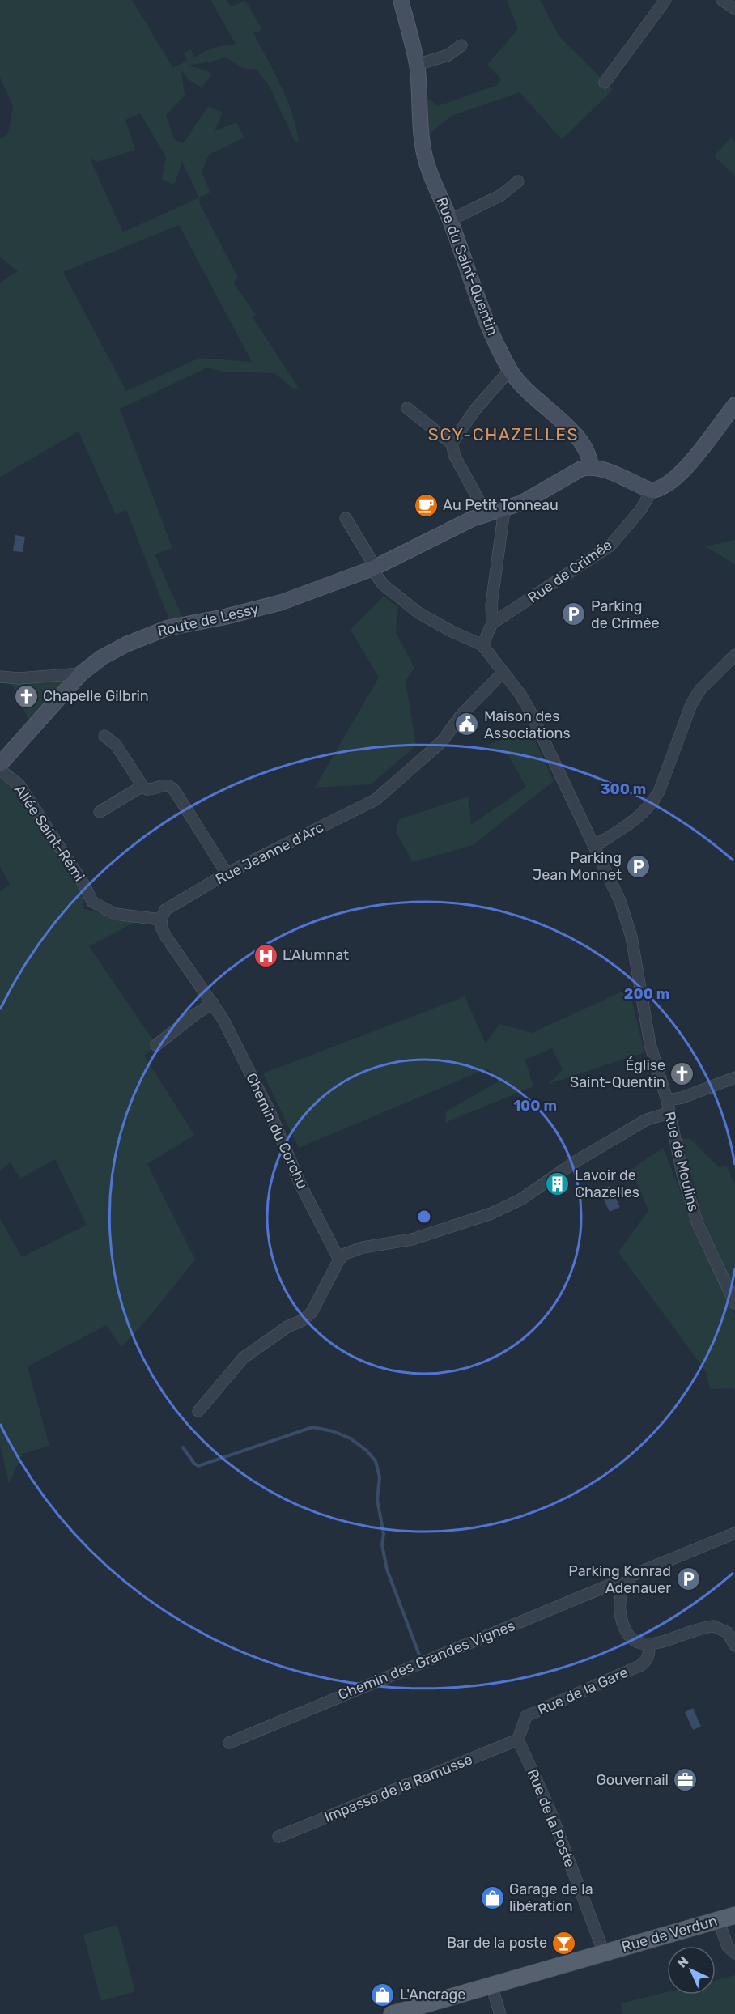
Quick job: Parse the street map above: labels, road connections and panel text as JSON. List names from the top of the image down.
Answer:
{
  "streets": {
    "main road": ["Rue de Verdun"],
    "street": [
      "Rue du Saint-Quentin",
      "Rue de Crimée",
      "Route de Lessy",
      "Allée Saint-Rémi",
      "Rue Jeanne d'Arc",
      "Chemin du Corchu",
      "Rue de Moulins",
      "Chemin des Grandes Vignes",
      "Rue de la Gare",
      "Impasse de la Ramusse",
      "Rue de la Poste"
    ]
  },
  "crossings": [
    ["Rue du Saint-Quentin", "Route de Lessy"],
    ["Allée Saint-Rémi", "Rue Jeanne d'Arc"],
    ["Rue Jeanne d'Arc", "Rue de Moulins"],
    ["Rue de la Gare", "Impasse de la Ramusse"],
    ["Rue de la Gare", "Rue de la Poste"],
    ["Impasse de la Ramusse", "Rue de la Poste"],
    ["Rue de la Poste", "Rue de Verdun"]
  ],
  "districts": ["SCY-CHAZELLES"],
  "places": {
    "cafe": ["Au Petit Tonneau"],
    "parking": ["Parking de Crimée", "Parking Jean Monnet", "Parking Konrad Adenauer"],
    "church": ["Chapelle Gilbrin", "Église Saint-Quentin"],
    "public building": ["Maison des Associations"],
    "hospital": ["L'Alumnat"],
    "building": ["Lavoir de Chazelles"],
    "office": ["Gouvernail"],
    "shop": ["Garage de la libération", "L'Ancrage"],
    "bar": ["Bar de la poste"]
  },
  "north": "top left",
  "rings": ["300 m", "200 m", "100 m"]
}
